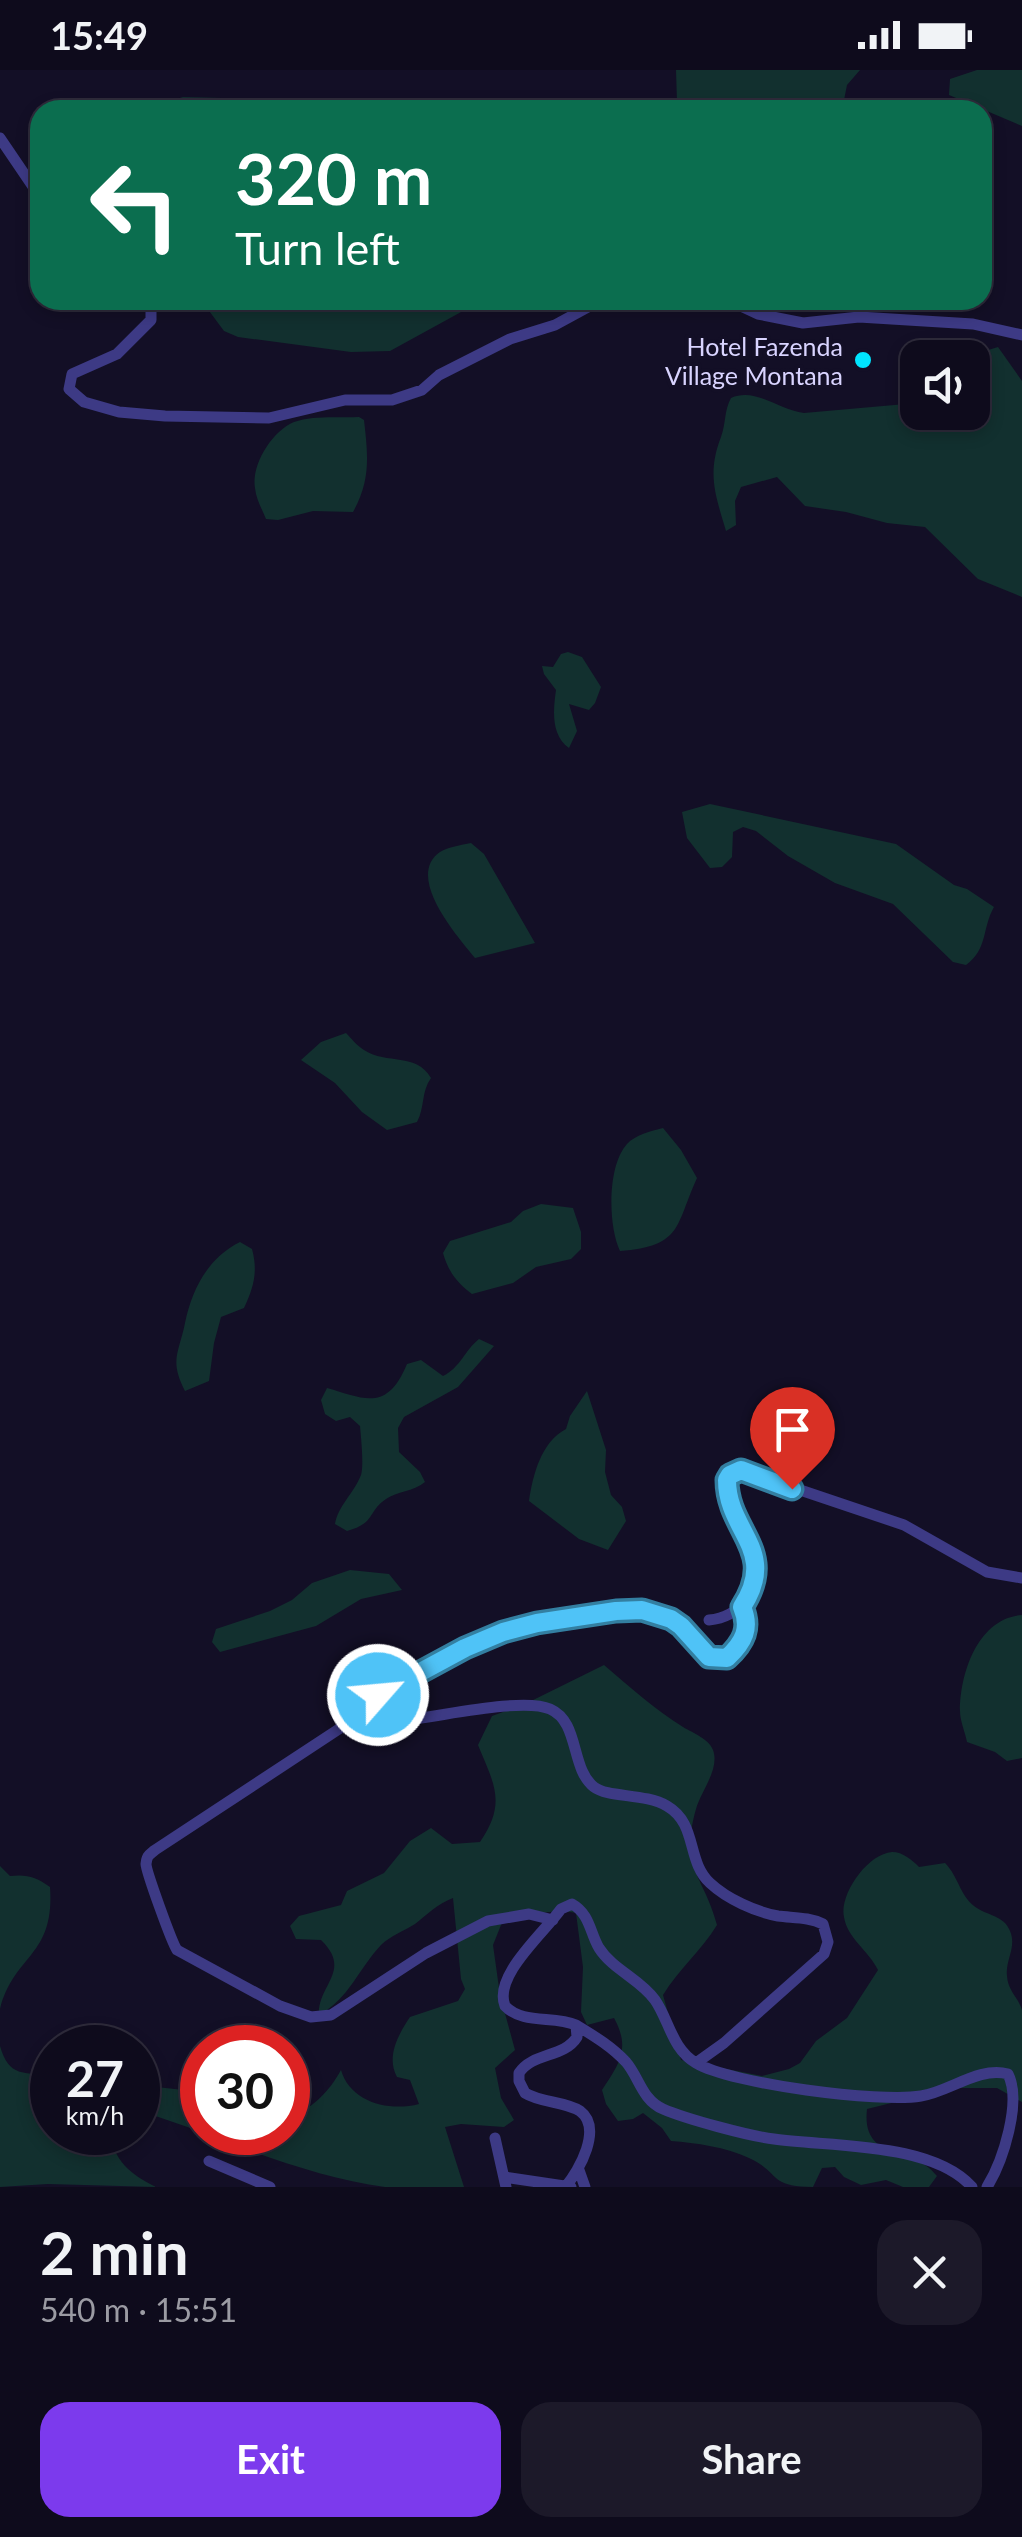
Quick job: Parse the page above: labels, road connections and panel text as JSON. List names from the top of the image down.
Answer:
{
  "places": ["Hotel Fazenda Village Montana"],
  "page": {
    "status": "15:49",
    "turn": ["320 m", "Turn left"],
    "speed": "27 km/h",
    "limit": "30",
    "heading": ["2 min", "540 m · 15:51"],
    "buttons": ["Exit", "Share"]
  }
}
